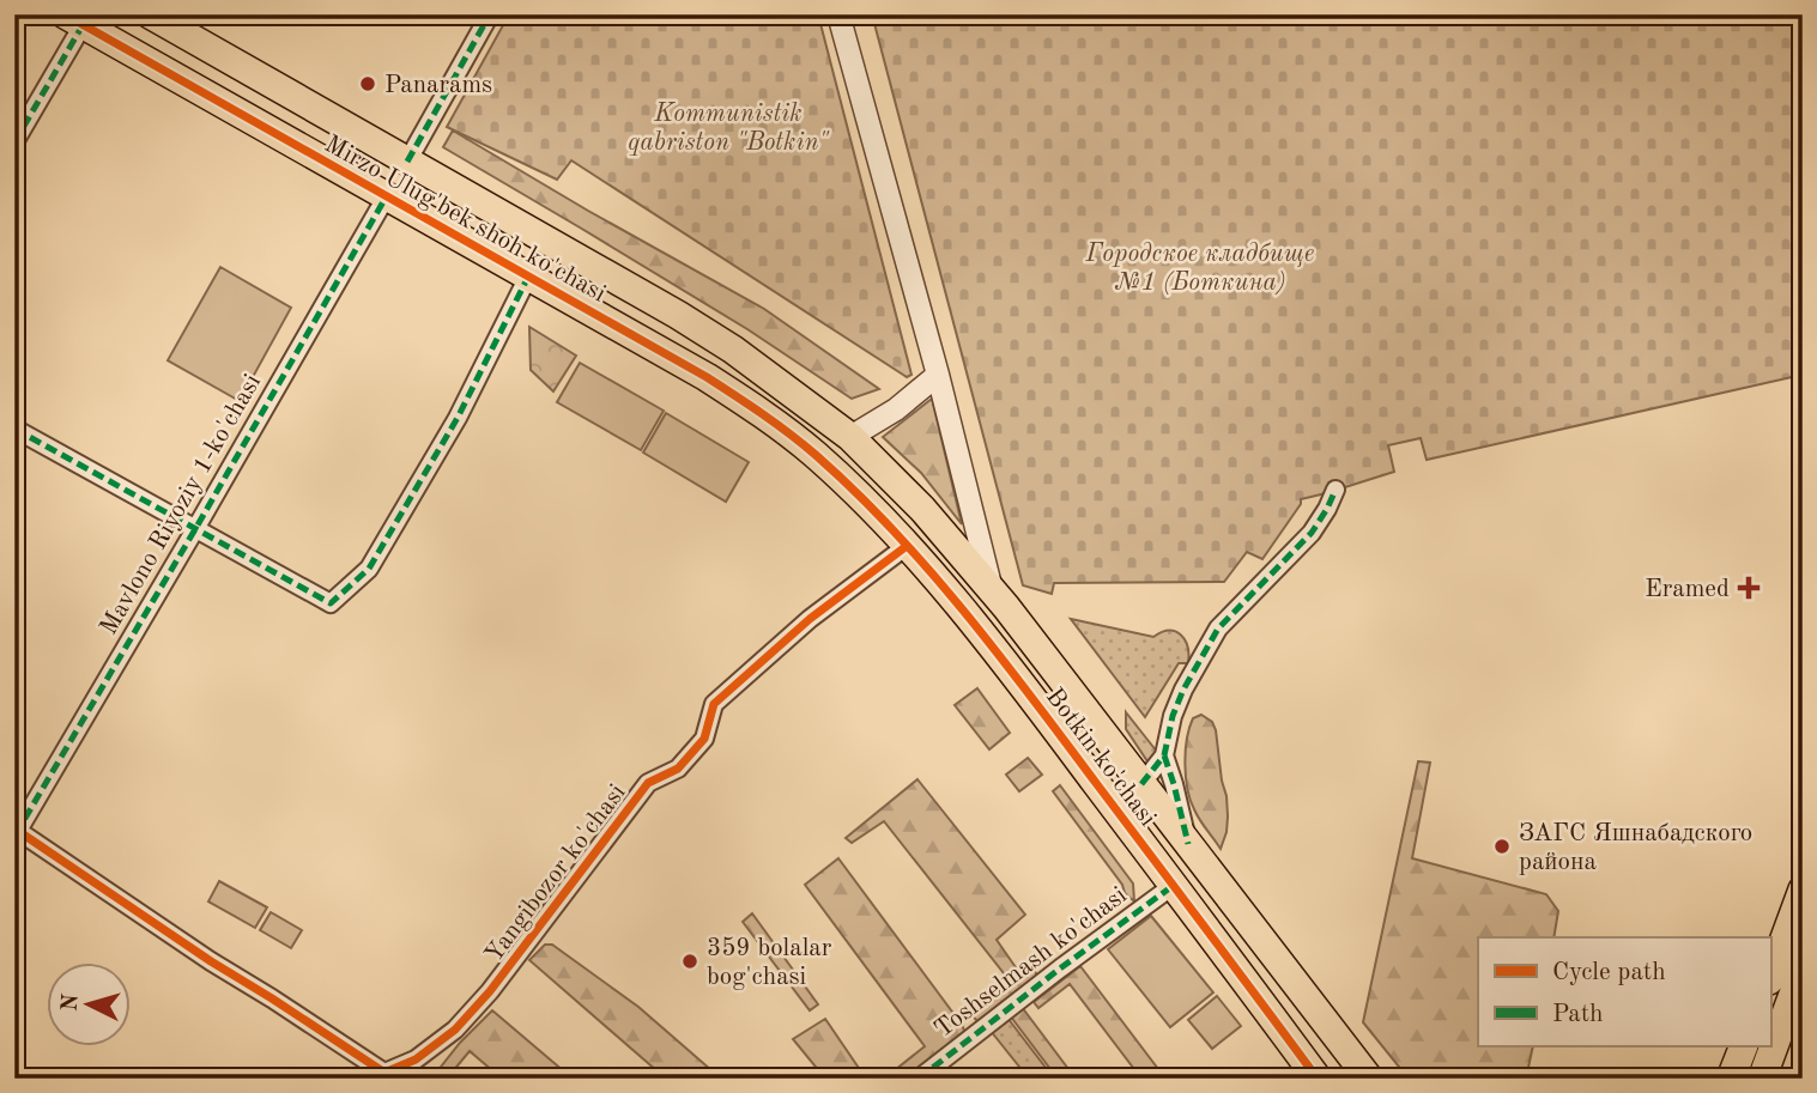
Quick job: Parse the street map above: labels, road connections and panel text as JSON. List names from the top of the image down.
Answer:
{
  "streets": {
    "main road": ["Mirzo Ulug'bek shoh ko'chasi", "Botkin ko'chasi"],
    "street": ["Mavlono Riyoziy 1-ko'chasi", "Yangibozor ko'chasi", "Toshselmash ko'chasi"]
  },
  "crossings": [
    ["Mirzo Ulug'bek shoh ko'chasi", "Mavlono Riyoziy 1-ko'chasi"],
    ["Mirzo Ulug'bek shoh ko'chasi", "Botkin ko'chasi"],
    ["Mavlono Riyoziy 1-ko'chasi", "Yangibozor ko'chasi"],
    ["Botkin ko'chasi", "Yangibozor ko'chasi"],
    ["Botkin ko'chasi", "Toshselmash ko'chasi"]
  ],
  "parks": ["Kommunistik qabriston \"Botkin\"", "Городское кладбище №1 (Боткина)"],
  "places": {
    "other": ["Panarams", "ЗАГС Яшнабадского района", "359 bolalar bog'chasi"],
    "health": ["Eramed"]
  },
  "legend": ["Cycle path", "Path"],
  "north": "left"
}
